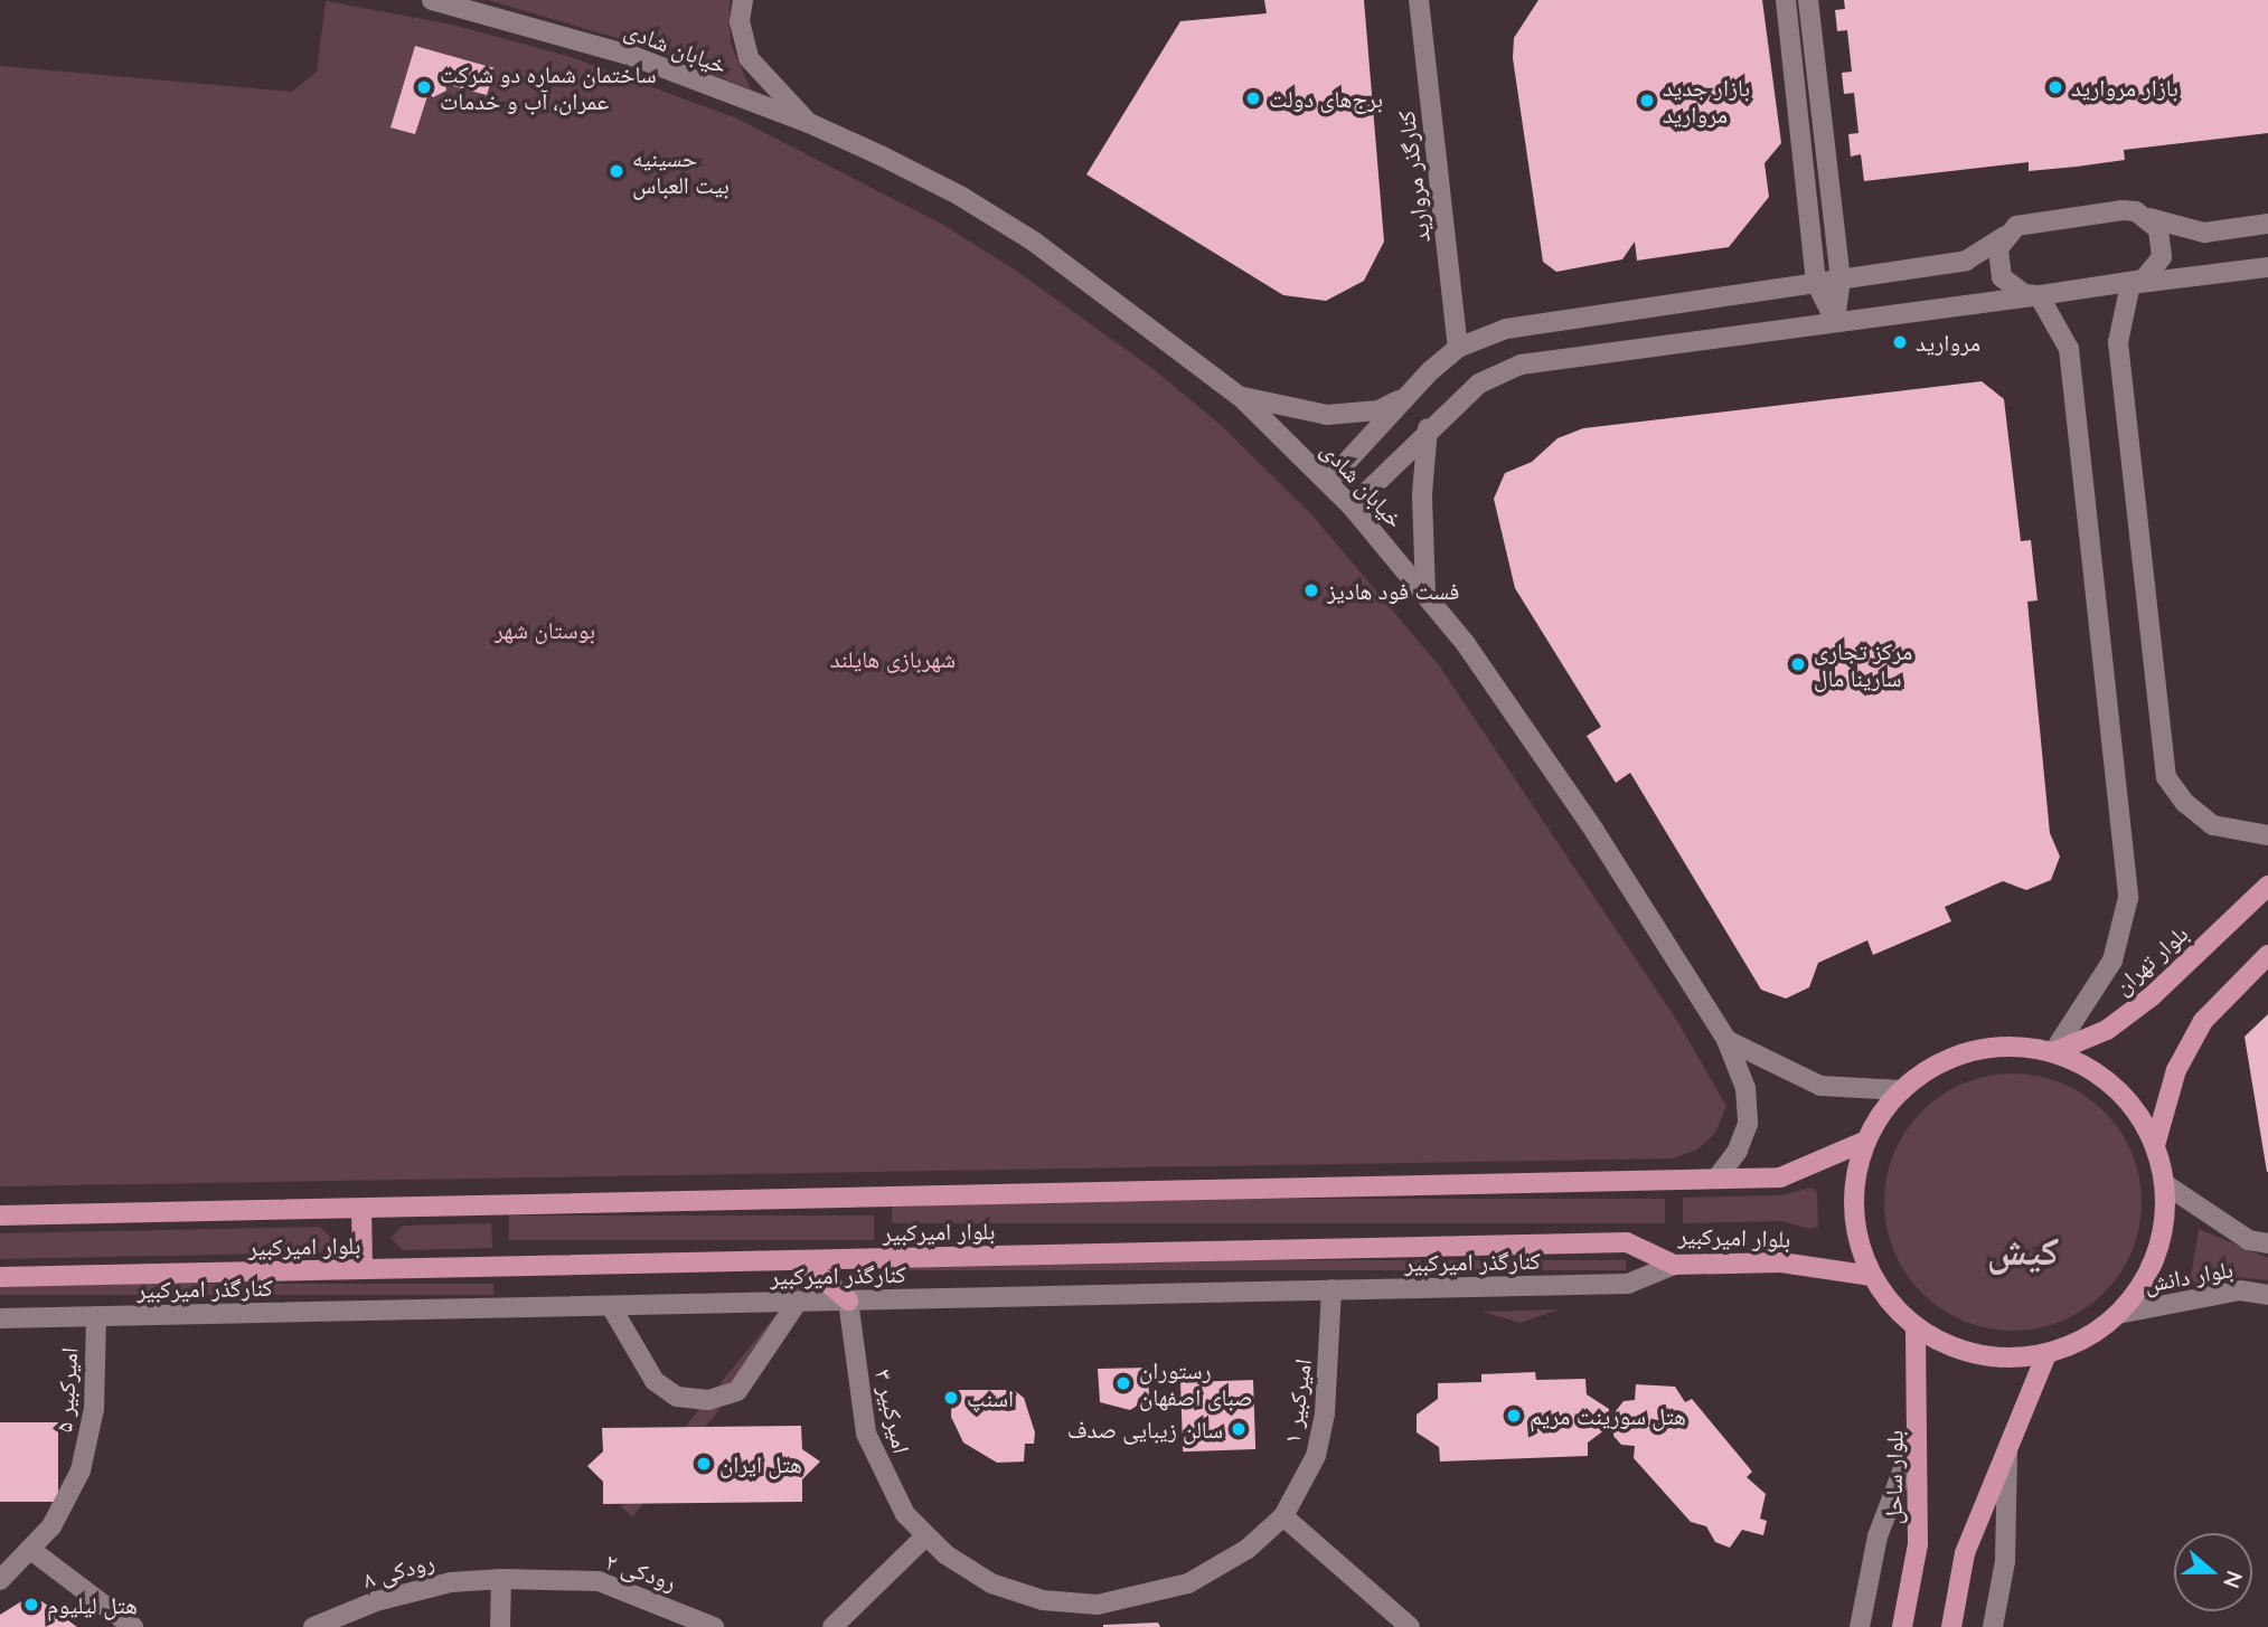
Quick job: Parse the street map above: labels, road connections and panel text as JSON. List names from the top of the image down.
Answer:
{
  "streets": {
    "main road": ["بلوار تهران", "بلوار امیرکبیر", "بلوار ساحل"],
    "street": [
      "خیابان شادی",
      "کنارگذر مروارید",
      "کنارگذر امیرکبیر",
      "بلوار دانش",
      "امیرکبیر ۵",
      "امیرکبیر ۱",
      "امیرکبیر ۳",
      "رودکی ۸",
      "رودکی ۲"
    ]
  },
  "crossings": [
    ["خیابان شادی", "بلوار امیرکبیر"],
    ["بلوار امیرکبیر", "کنارگذر امیرکبیر"],
    ["کنارگذر امیرکبیر", "امیرکبیر ۵"],
    ["کنارگذر امیرکبیر", "امیرکبیر ۱"],
    ["کنارگذر امیرکبیر", "امیرکبیر ۳"],
    ["امیرکبیر ۱", "امیرکبیر ۳"],
    ["رودکی ۸", "رودکی ۲"]
  ],
  "districts": ["كيش"],
  "parks": ["بوستان شهر", "شهربازی هایلند"],
  "places": [
    "ساختمان شماره دو شرکت عمران، آب و خدمات",
    "بازار مروارید",
    "برج‌های دولت",
    "بازار جدید مروارید",
    "حسینیه بیت العباس",
    "مروارید",
    "فست فود هادیز",
    "مرکز تجاری سارینا مال",
    "رستوران صبای اصفهان",
    "اسنپ",
    "هتل سورینت مريم",
    "سالن زیبایی صدف",
    "هتل ایران",
    "هتل لیلیوم"
  ],
  "north": "right"
}
